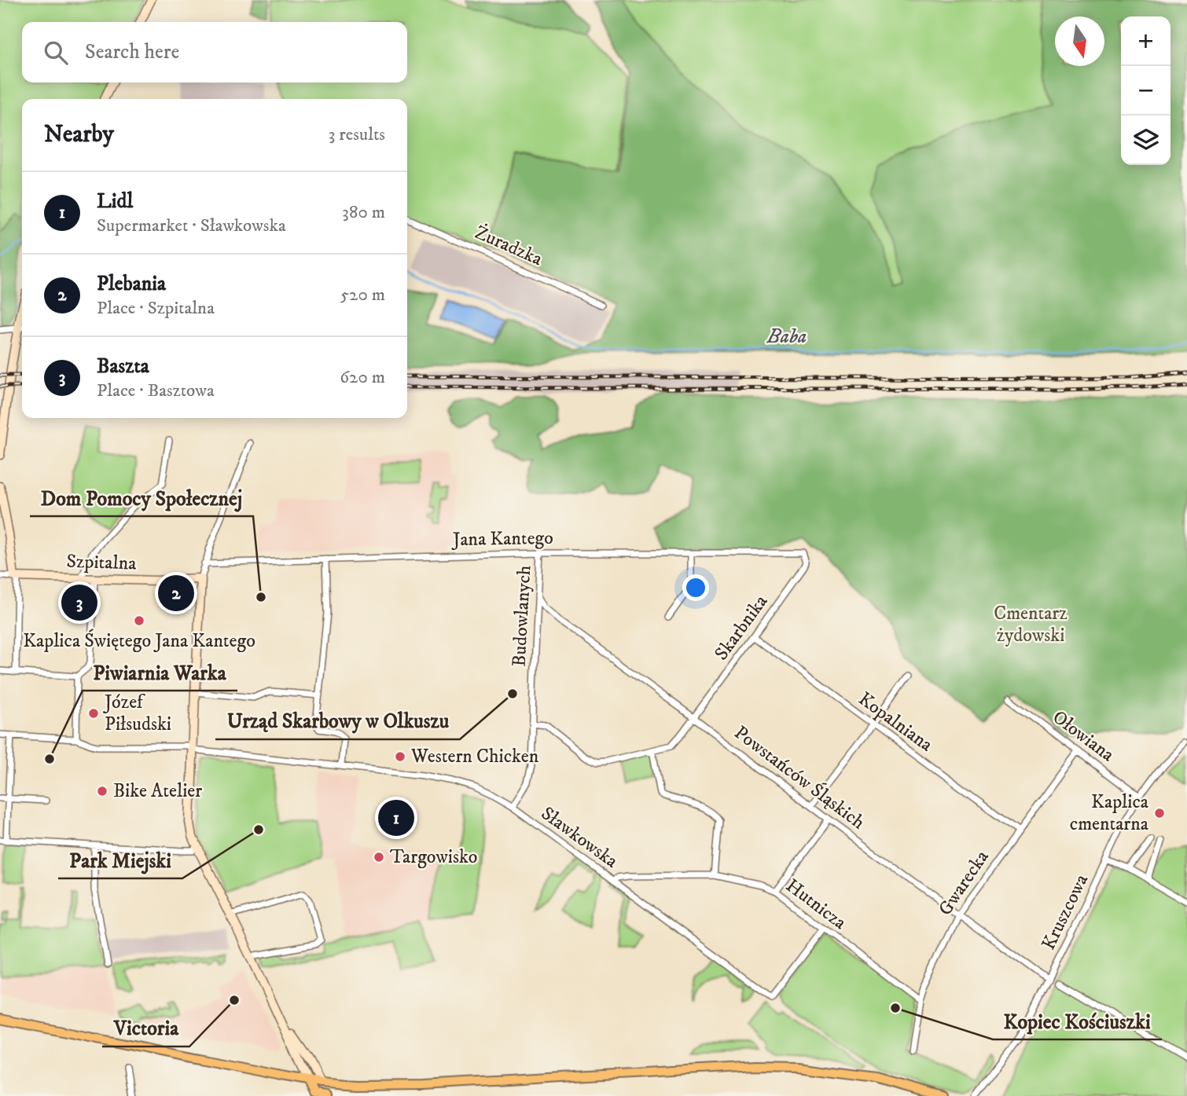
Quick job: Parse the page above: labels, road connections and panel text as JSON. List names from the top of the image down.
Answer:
{
  "streets": {
    "street": [
      "Żuradzka",
      "Jana Kantego",
      "Szpitalna",
      "Budowlanych",
      "Skarbnika",
      "Kopalniana",
      "Ołowiana",
      "Powstańców Śląskich",
      "Sławkowska",
      "Gwarecka",
      "Hutnicza",
      "Kruszcowa"
    ]
  },
  "crossings": [
    ["Jana Kantego", "Budowlanych"],
    ["Jana Kantego", "Skarbnika"],
    ["Budowlanych", "Skarbnika"],
    ["Budowlanych", "Powstańców Śląskich"],
    ["Budowlanych", "Sławkowska"],
    ["Skarbnika", "Kopalniana"],
    ["Skarbnika", "Powstańców Śląskich"],
    ["Kopalniana", "Gwarecka"],
    ["Ołowiana", "Gwarecka"],
    ["Ołowiana", "Kruszcowa"],
    ["Powstańców Śląskich", "Gwarecka"],
    ["Powstańców Śląskich", "Kruszcowa"],
    ["Sławkowska", "Hutnicza"],
    ["Gwarecka", "Hutnicza"]
  ],
  "water": ["Baba"],
  "parks": ["Cmentarz żydowski"],
  "places": [
    "Dom Pomocy Społecznej",
    "Kaplica Świętego Jana Kantego",
    "Urząd Skarbowy w Olkuszu",
    "Józef Piłsudski",
    "Western Chicken",
    "Piwiarnia Warka",
    "Bike Atelier",
    "Kaplica cmentarna",
    "Park Miejski",
    "Targowisko",
    "Victoria",
    "Kopiec Kościuszki"
  ],
  "north": "bottom",
  "page": {
    "map_buttons": ["+", "−"],
    "search": "Search here",
    "heading": ["Nearby", "3 results"],
    "list": [
      {
        "mark": "1",
        "name": "Lidl",
        "note": "Supermarket · Sławkowska",
        "value": "380 m"
      },
      {
        "mark": "2",
        "name": "Plebania",
        "note": "Place · Szpitalna",
        "value": "520 m"
      },
      {
        "mark": "3",
        "name": "Baszta",
        "note": "Place · Basztowa",
        "value": "620 m"
      }
    ],
    "pins": ["2", "3", "1"]
  }
}
